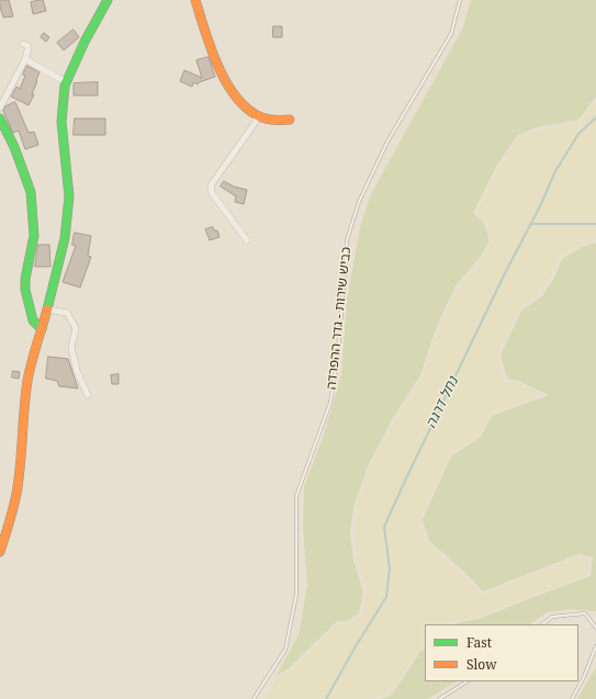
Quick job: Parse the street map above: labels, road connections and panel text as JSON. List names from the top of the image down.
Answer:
{
  "streets": {
    "lane": ["כביש שירות - גדר ההפרדה"]
  },
  "water": ["נחל דרגה"],
  "legend": ["Fast", "Slow"]
}
